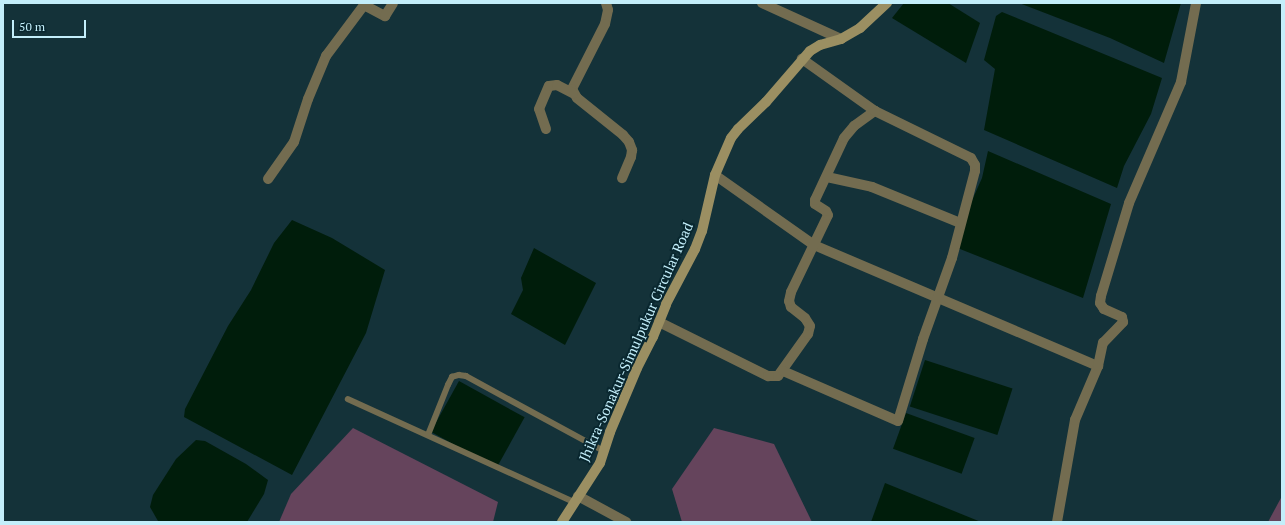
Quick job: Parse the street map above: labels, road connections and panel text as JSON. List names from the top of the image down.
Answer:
{
  "streets": {
    "street": ["Jhikra-Sonakur-Simulpukur Circular Road"]
  },
  "scale_bar": "50 m"
}
